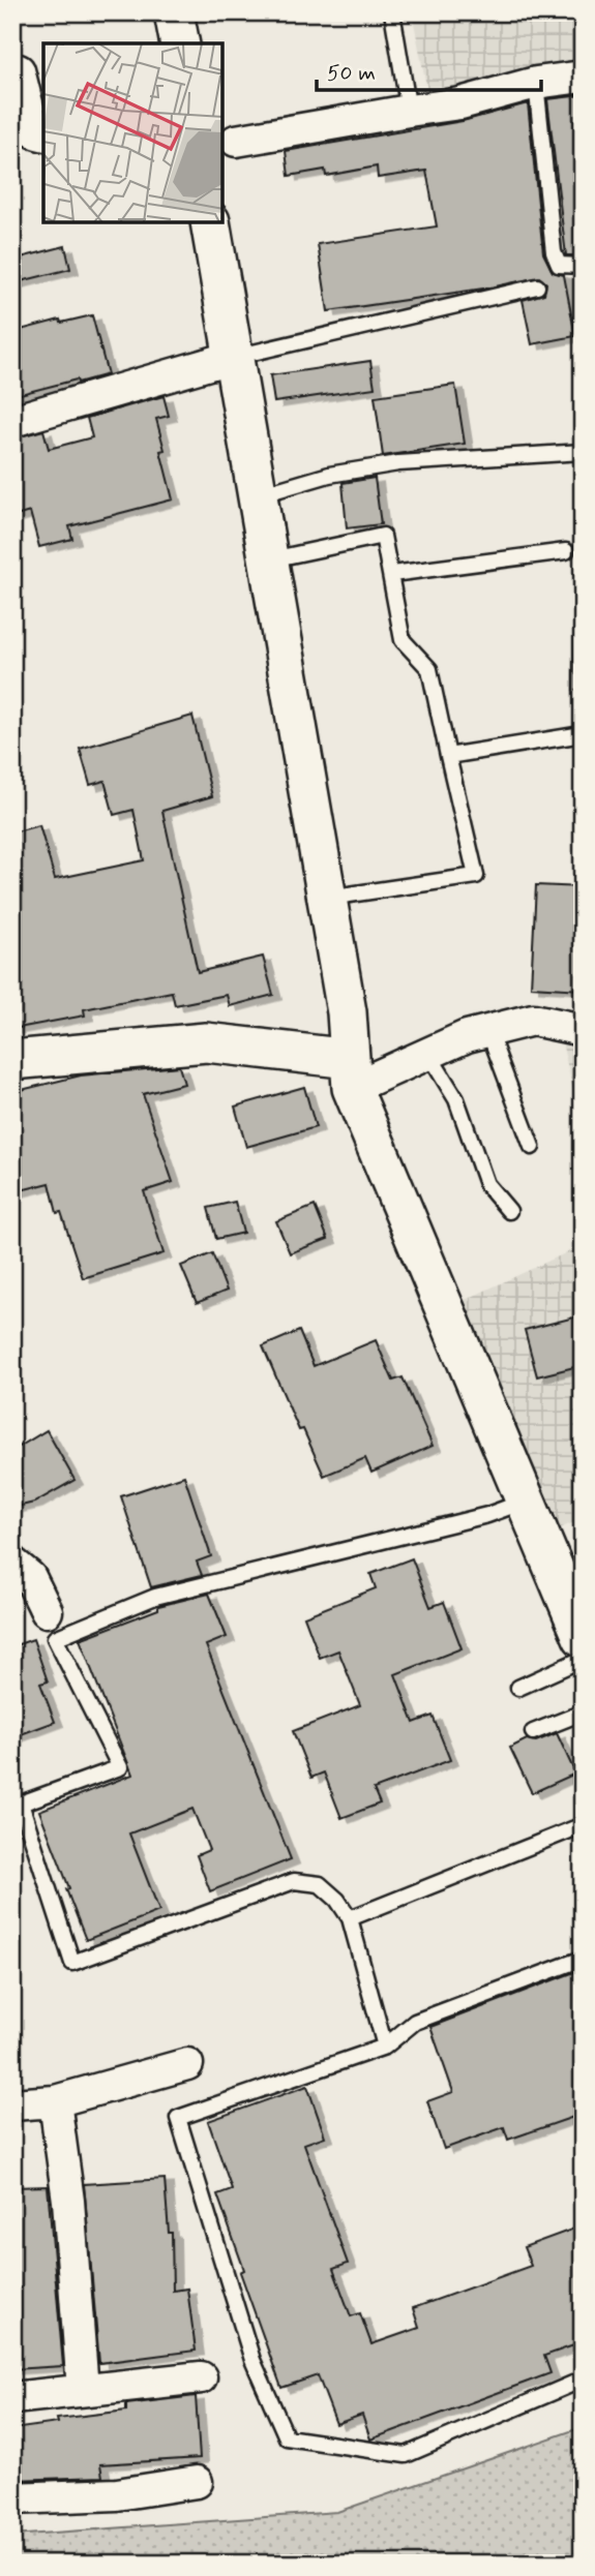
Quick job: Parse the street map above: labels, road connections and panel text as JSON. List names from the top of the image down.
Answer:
{
  "scale_bar": "50 m"
}
